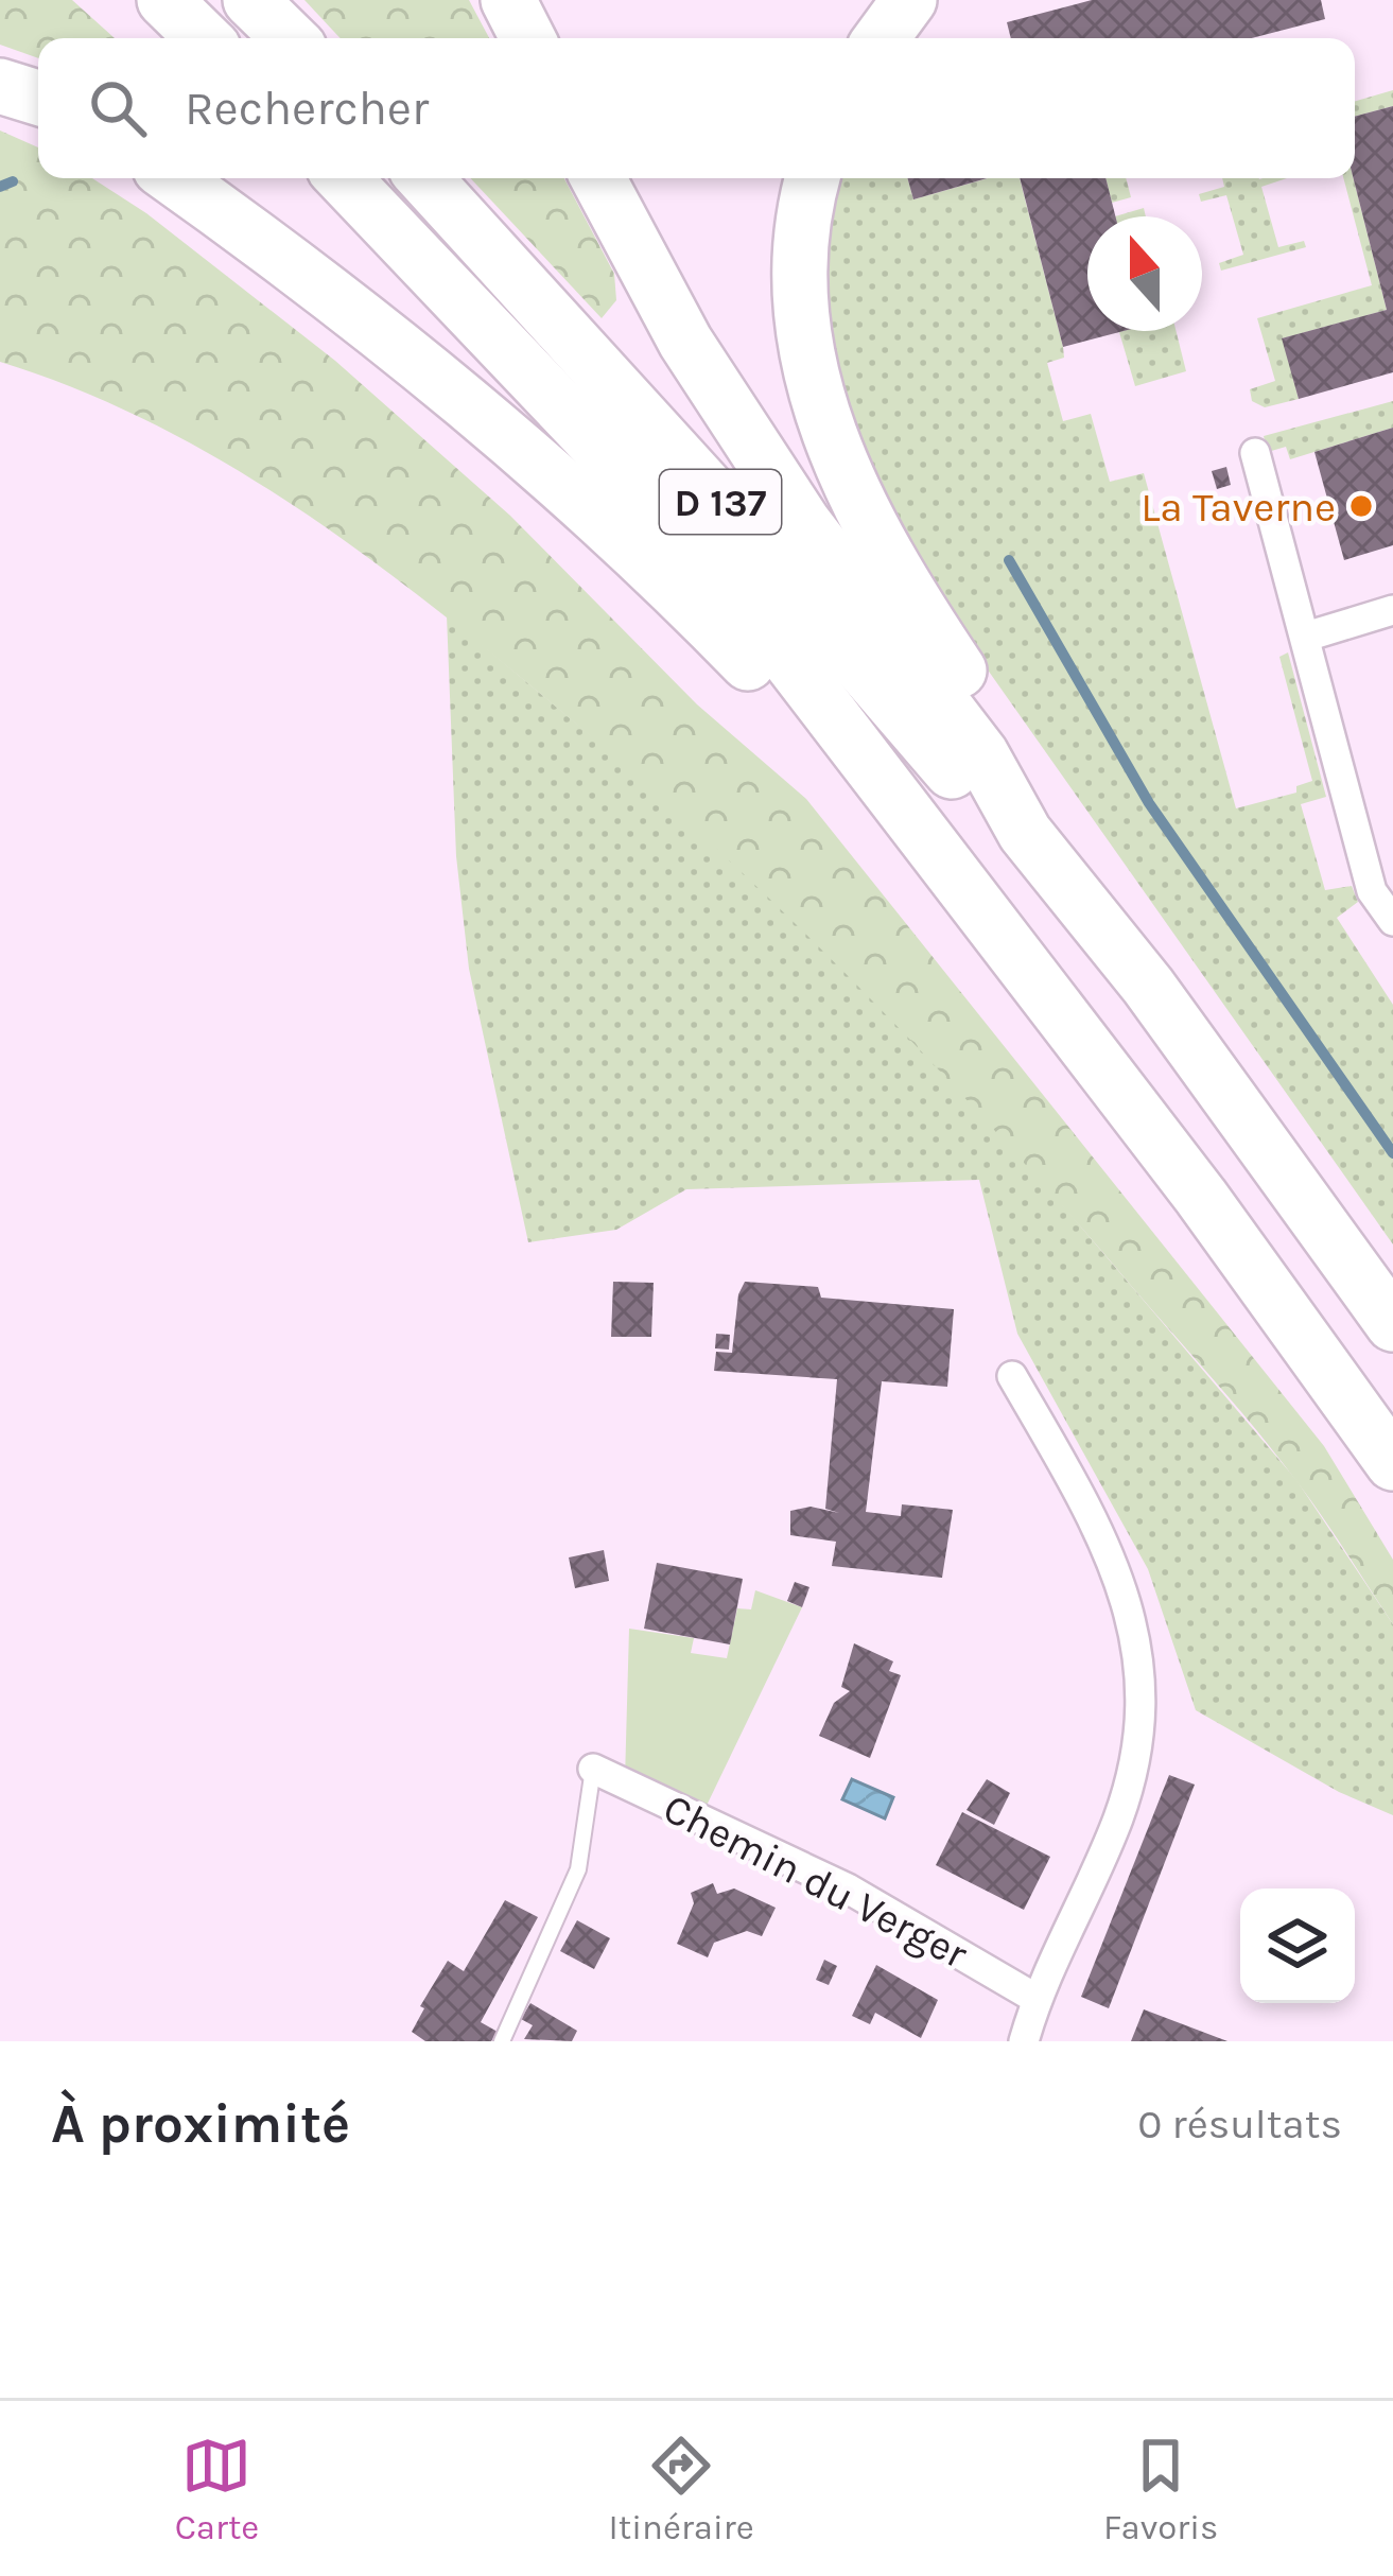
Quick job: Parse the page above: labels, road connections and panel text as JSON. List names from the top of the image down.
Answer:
{
  "streets": {
    "highway": ["D 137"],
    "street": ["Chemin du Verger"]
  },
  "places": ["La Taverne"],
  "north": "top",
  "page": {
    "search": "Rechercher",
    "heading": ["À proximité", "0 résultats"],
    "nav": ["Carte", "Itinéraire", "Favoris"]
  }
}
